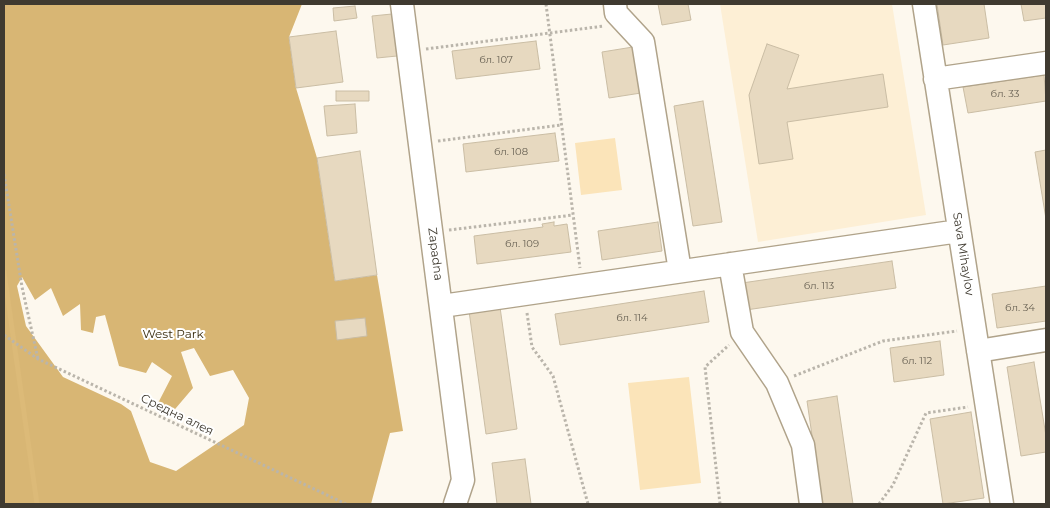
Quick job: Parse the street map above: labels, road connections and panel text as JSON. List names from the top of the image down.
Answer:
{
  "streets": {
    "street": ["Zapadna", "Sava Mihaylov"],
    "path": ["Средна алея"]
  },
  "parks": ["West Park"],
  "house_numbers": [
    "бл. 107",
    "бл. 33",
    "бл. 108",
    "бл. 109",
    "бл. 113",
    "бл. 34",
    "бл. 114",
    "бл. 112"
  ]
}
